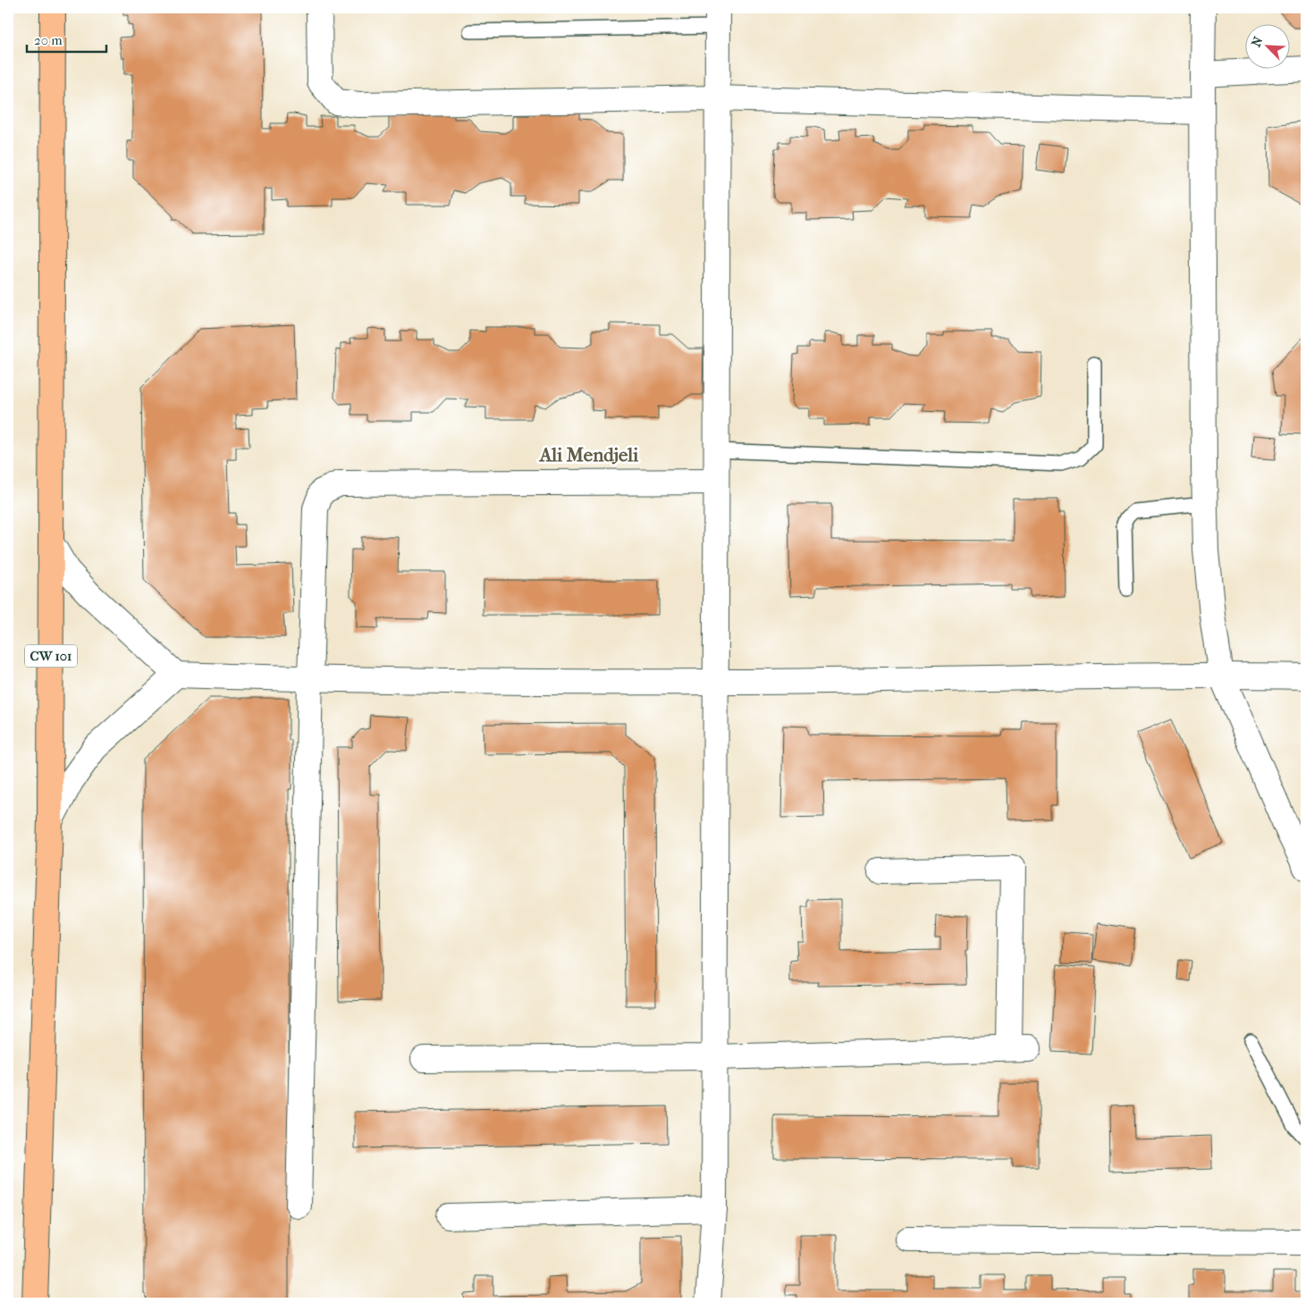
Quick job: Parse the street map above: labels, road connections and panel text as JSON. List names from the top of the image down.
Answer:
{
  "streets": {
    "main road": ["CW 101"]
  },
  "districts": ["Ali Mendjeli"],
  "scale_bar": "20 m",
  "north": "top left"
}
